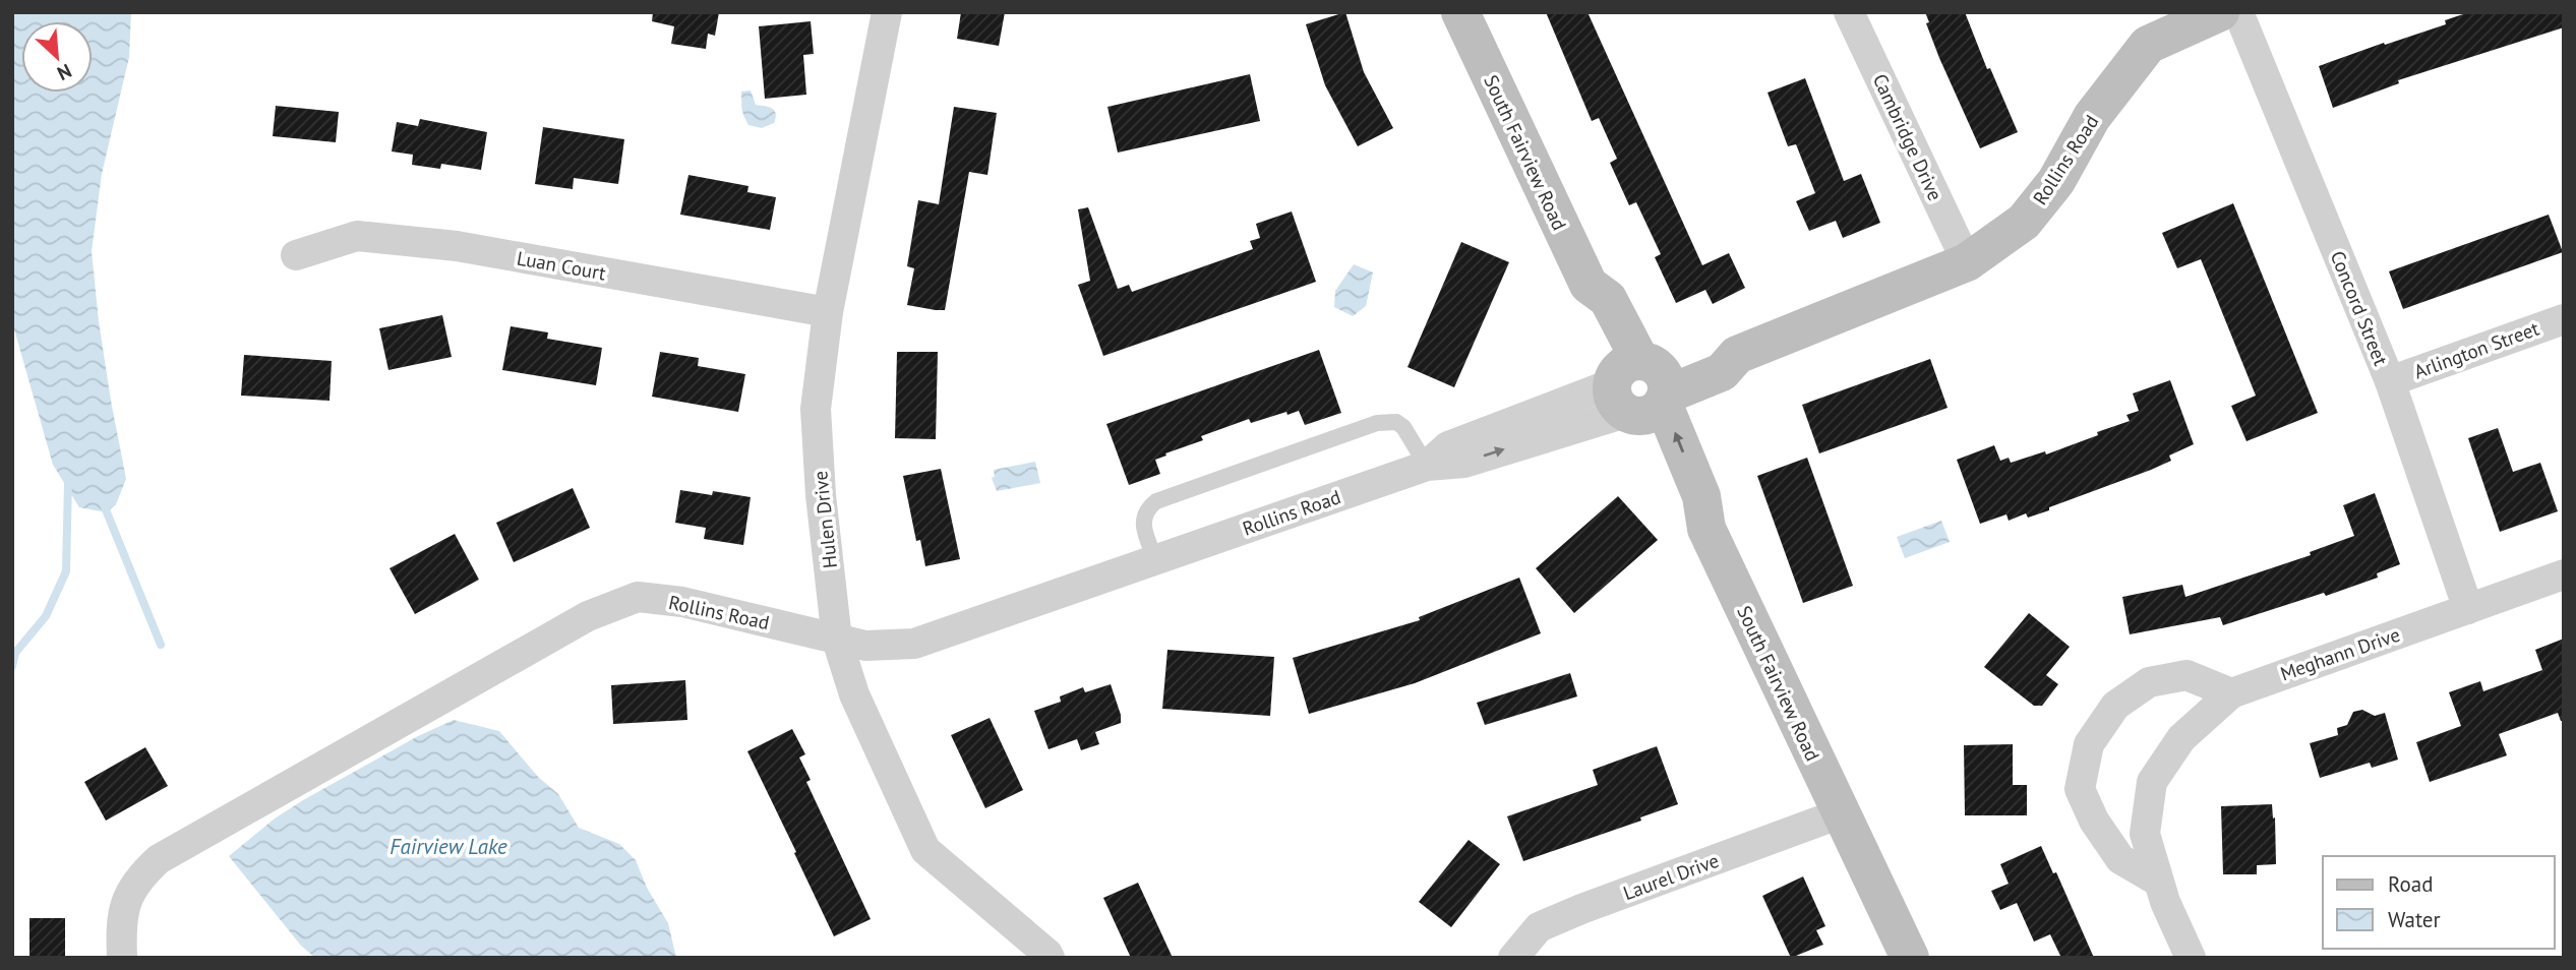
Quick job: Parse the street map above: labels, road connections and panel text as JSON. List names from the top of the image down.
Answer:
{
  "streets": {
    "street": [
      "Cambridge Drive",
      "South Fairview Road",
      "Rollins Road",
      "Luan Court",
      "Concord Street",
      "Arlington Street",
      "Hulen Drive",
      "Meghann Drive",
      "Laurel Drive"
    ]
  },
  "crossings": [
    ["Cambridge Drive", "Rollins Road"],
    ["South Fairview Road", "Rollins Road"],
    ["South Fairview Road", "Laurel Drive"],
    ["Rollins Road", "Hulen Drive"],
    ["Luan Court", "Hulen Drive"],
    ["Concord Street", "Arlington Street"],
    ["Concord Street", "Meghann Drive"]
  ],
  "water": ["Fairview Lake"],
  "legend": ["Road", "Water"],
  "north": "bottom right"
}
